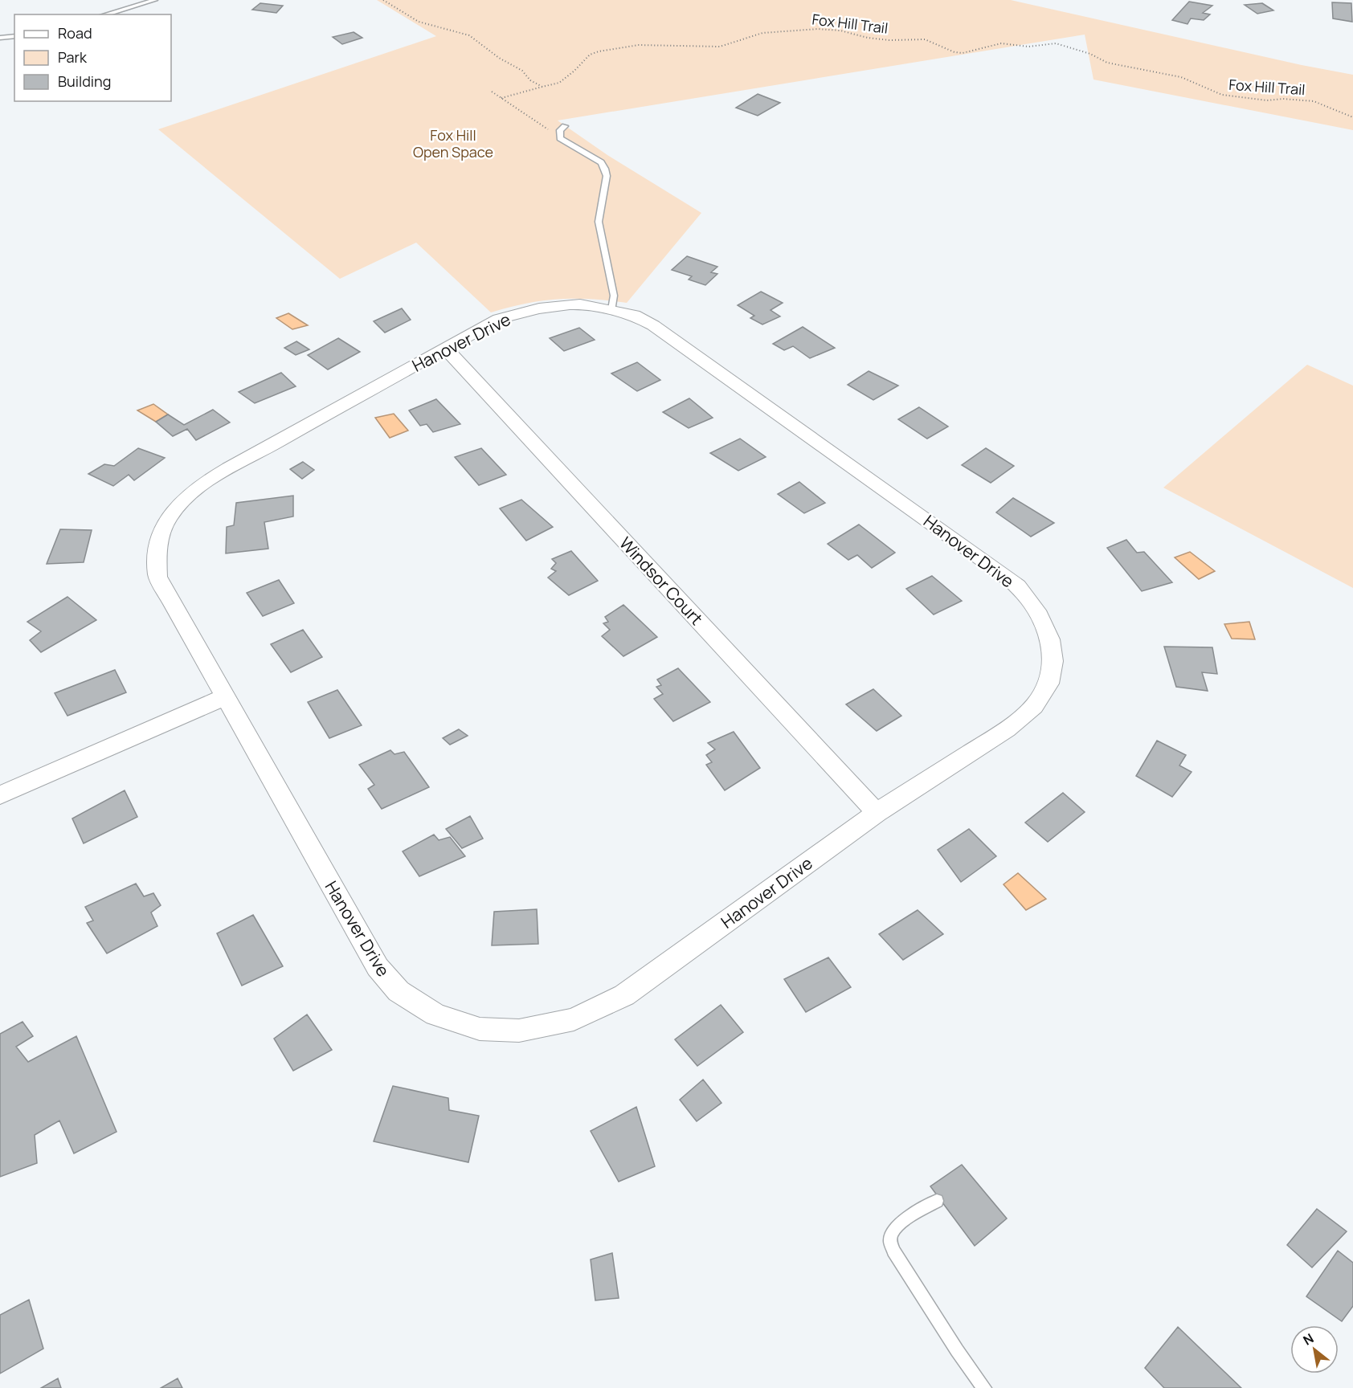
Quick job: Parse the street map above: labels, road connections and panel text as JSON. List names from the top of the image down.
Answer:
{
  "streets": {
    "street": ["Hanover Drive", "Windsor Court"],
    "path": ["Fox Hill Trail"]
  },
  "crossings": [
    ["Hanover Drive", "Windsor Court"]
  ],
  "parks": ["Fox Hill Open Space"],
  "legend": ["Road", "Park", "Building"],
  "north": "top left"
}
